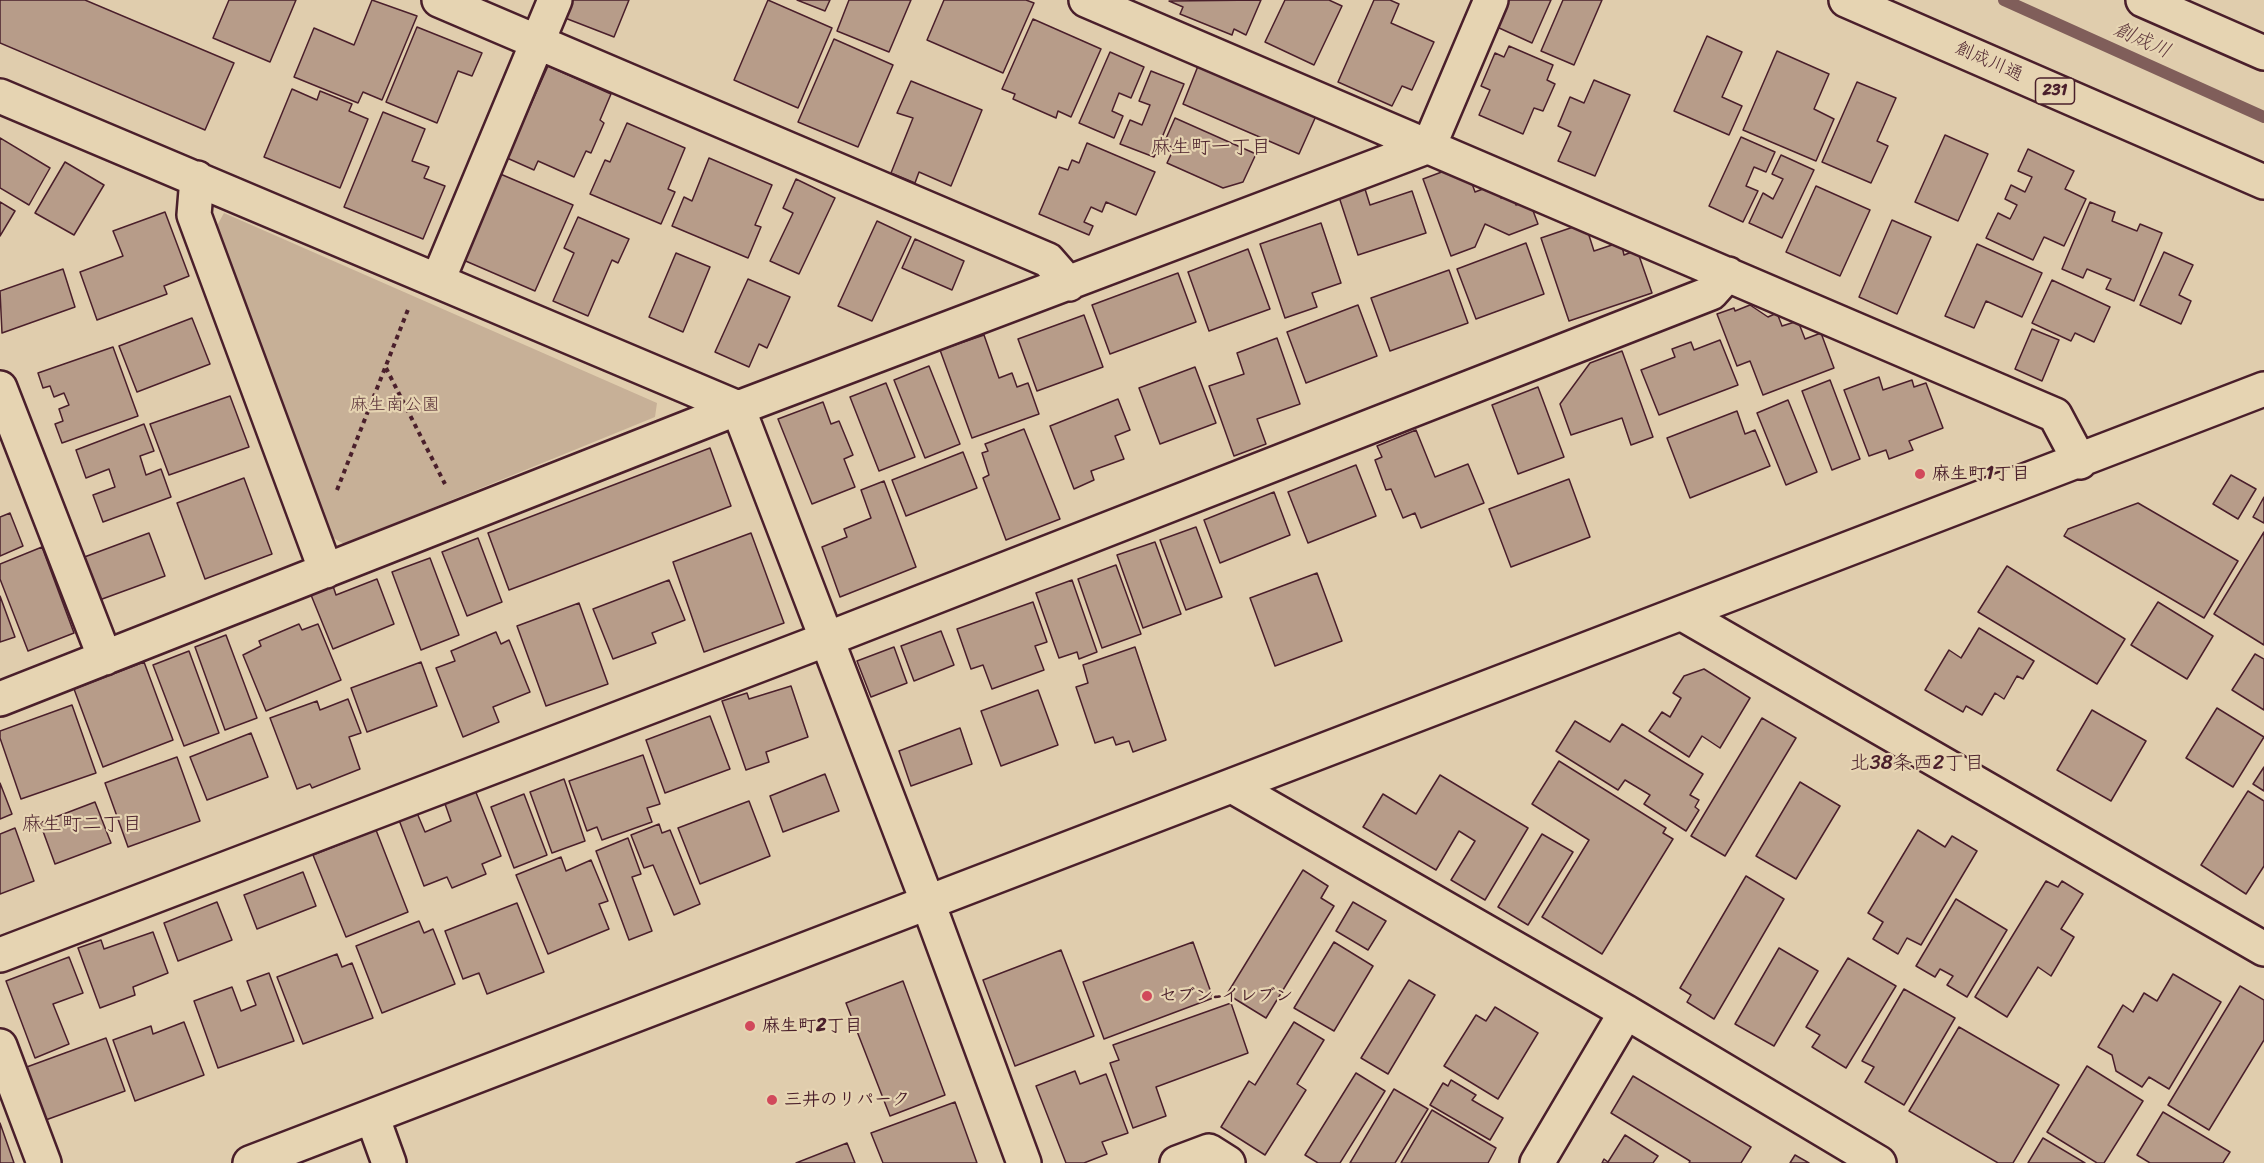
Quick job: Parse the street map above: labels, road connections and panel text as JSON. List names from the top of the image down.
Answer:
{
  "streets": {
    "main road": ["創成川通", "231"]
  },
  "districts": ["麻生町一丁目", "北38条西2丁目", "麻生町二丁目"],
  "water": ["創成川"],
  "parks": ["麻生南公園"],
  "places": [
    "麻生町1丁目",
    "セブン-イレブン",
    "麻生町2丁目",
    "三井のリパーク"
  ]
}
